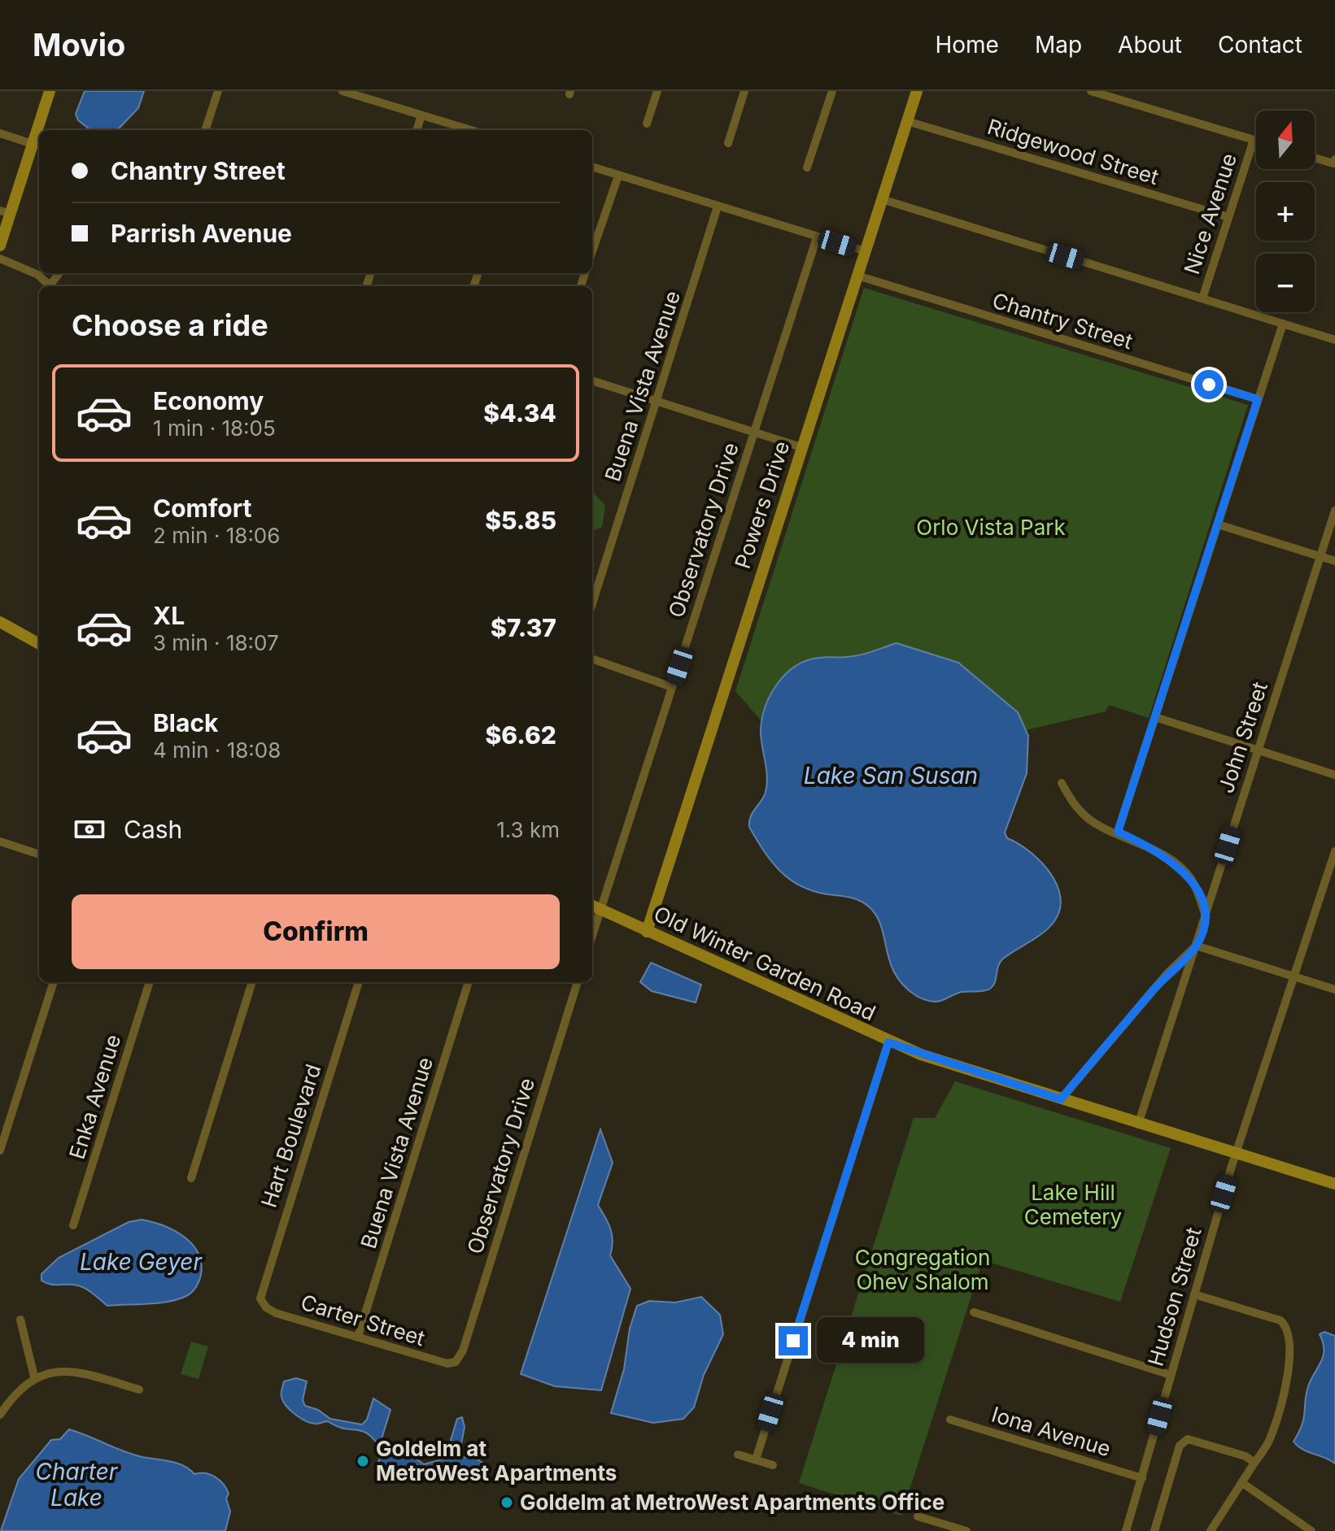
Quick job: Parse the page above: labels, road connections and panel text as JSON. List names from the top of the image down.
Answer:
{
  "streets": {
    "main road": ["Powers Drive", "Old Winter Garden Road"],
    "street": [
      "Ridgewood Street",
      "Nice Avenue",
      "Chantry Street",
      "Buena Vista Avenue",
      "Observatory Drive",
      "John Street",
      "Enka Avenue",
      "Hart Boulevard",
      "Hudson Street",
      "Carter Street",
      "Iona Avenue"
    ]
  },
  "crossings": [
    ["Ridgewood Street", "Nice Avenue"],
    ["Ridgewood Street", "Powers Drive"],
    ["Chantry Street", "Powers Drive"],
    ["Buena Vista Avenue", "Carter Street"],
    ["Powers Drive", "Old Winter Garden Road"],
    ["Observatory Drive", "Old Winter Garden Road"],
    ["Observatory Drive", "Carter Street"],
    ["John Street", "Old Winter Garden Road"],
    ["Old Winter Garden Road", "Hudson Street"],
    ["Hart Boulevard", "Carter Street"],
    ["Hudson Street", "Iona Avenue"]
  ],
  "water": ["Lake San Susan", "Lake Geyer", "Charter Lake"],
  "parks": ["Orlo Vista Park", "Lake Hill Cemetery", "Congregation Ohev Shalom"],
  "places": ["Goldelm at MetroWest Apartments", "Goldelm at MetroWest Apartments Office"],
  "north": "top",
  "page": {
    "header": "Movio",
    "nav": [
      "Home",
      "Map",
      "About",
      "Contact"
    ],
    "map_buttons": ["+", "−"],
    "banner": ["Chantry Street", "Parrish Avenue"],
    "heading": "Choose a ride",
    "list": [
      {
        "name": "Economy",
        "note": "1 min · 18:05",
        "value": "$4.34"
      },
      {
        "name": "Comfort",
        "note": "2 min · 18:06",
        "value": "$5.85"
      },
      {
        "name": "XL",
        "note": "3 min · 18:07",
        "value": "$7.37"
      },
      {
        "name": "Black",
        "note": "4 min · 18:08",
        "value": "$6.62"
      }
    ],
    "pay": ["Cash", "1.3 km"],
    "buttons": "Confirm",
    "bubble": "4 min"
  }
}
